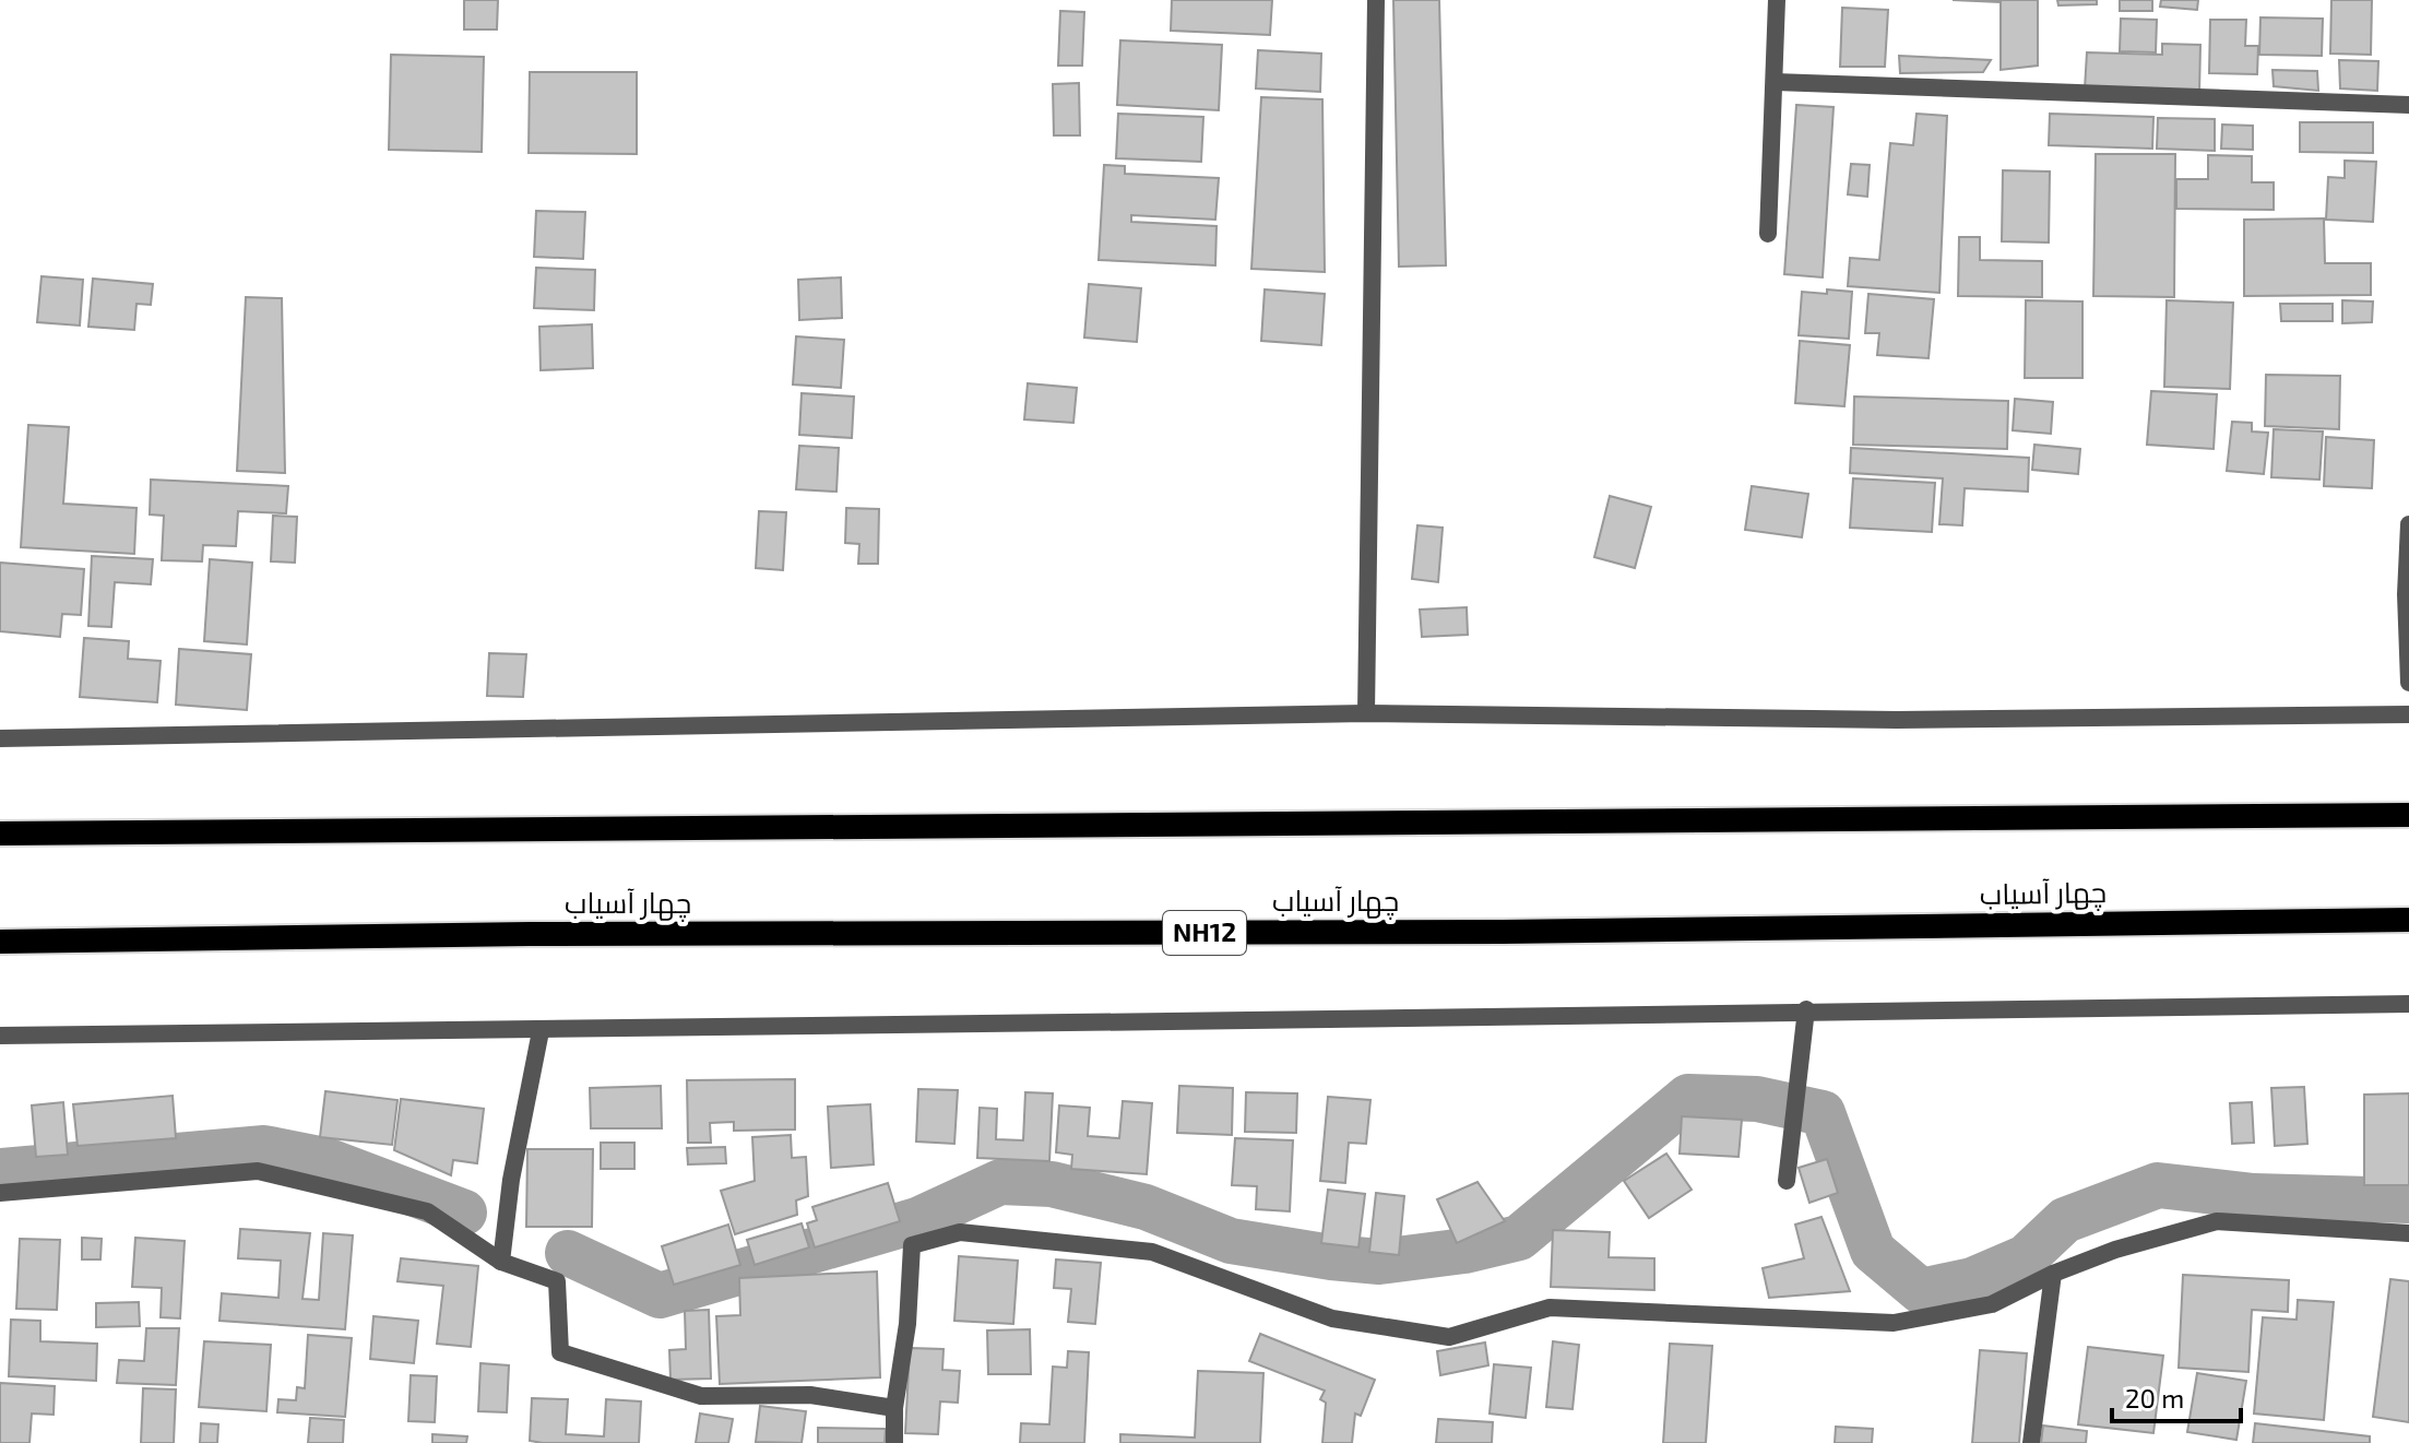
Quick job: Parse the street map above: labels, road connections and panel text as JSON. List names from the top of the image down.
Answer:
{
  "streets": {
    "highway": ["چهار آسیاب", "NH12"]
  },
  "scale_bar": "20 m"
}
